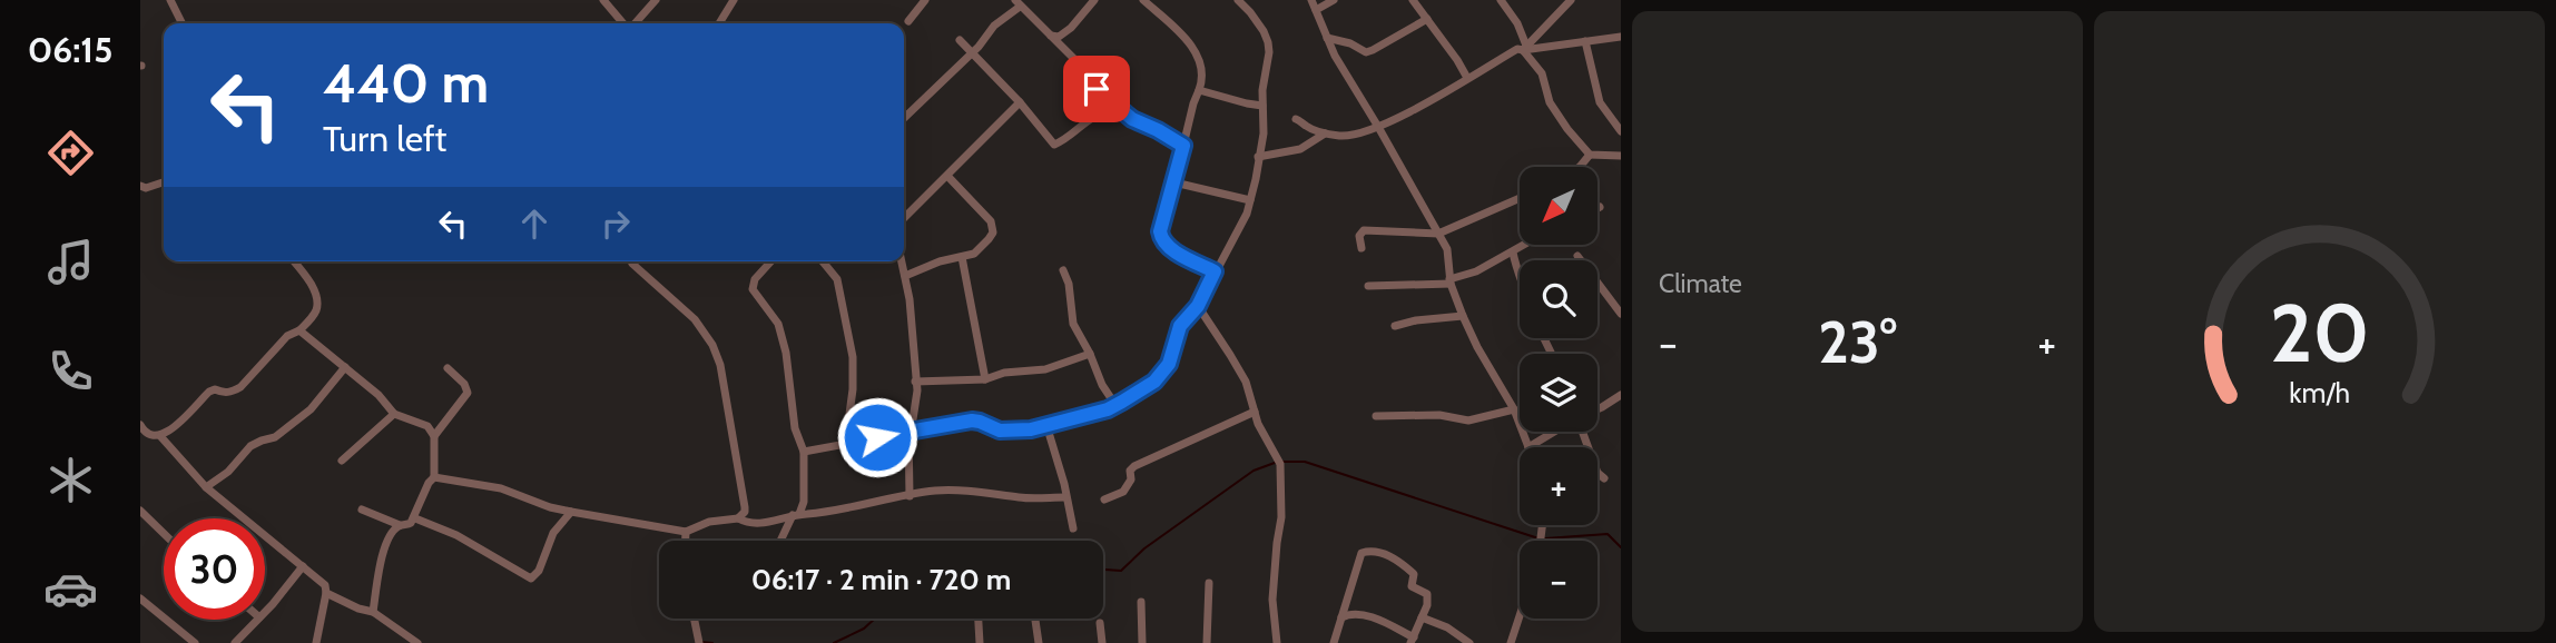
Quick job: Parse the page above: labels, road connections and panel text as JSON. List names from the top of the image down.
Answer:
{
  "north": "bottom left",
  "page": {
    "tabs": "06:15",
    "tile": "Climate",
    "turn": ["440 m", "Turn left"],
    "map_buttons": ["+", "−"],
    "heat": ["−", "23°", "+"],
    "limit": "30",
    "trip": "06:17 · 2 min · 720 m",
    "gauge": ["20", "km/h"]
  }
}
